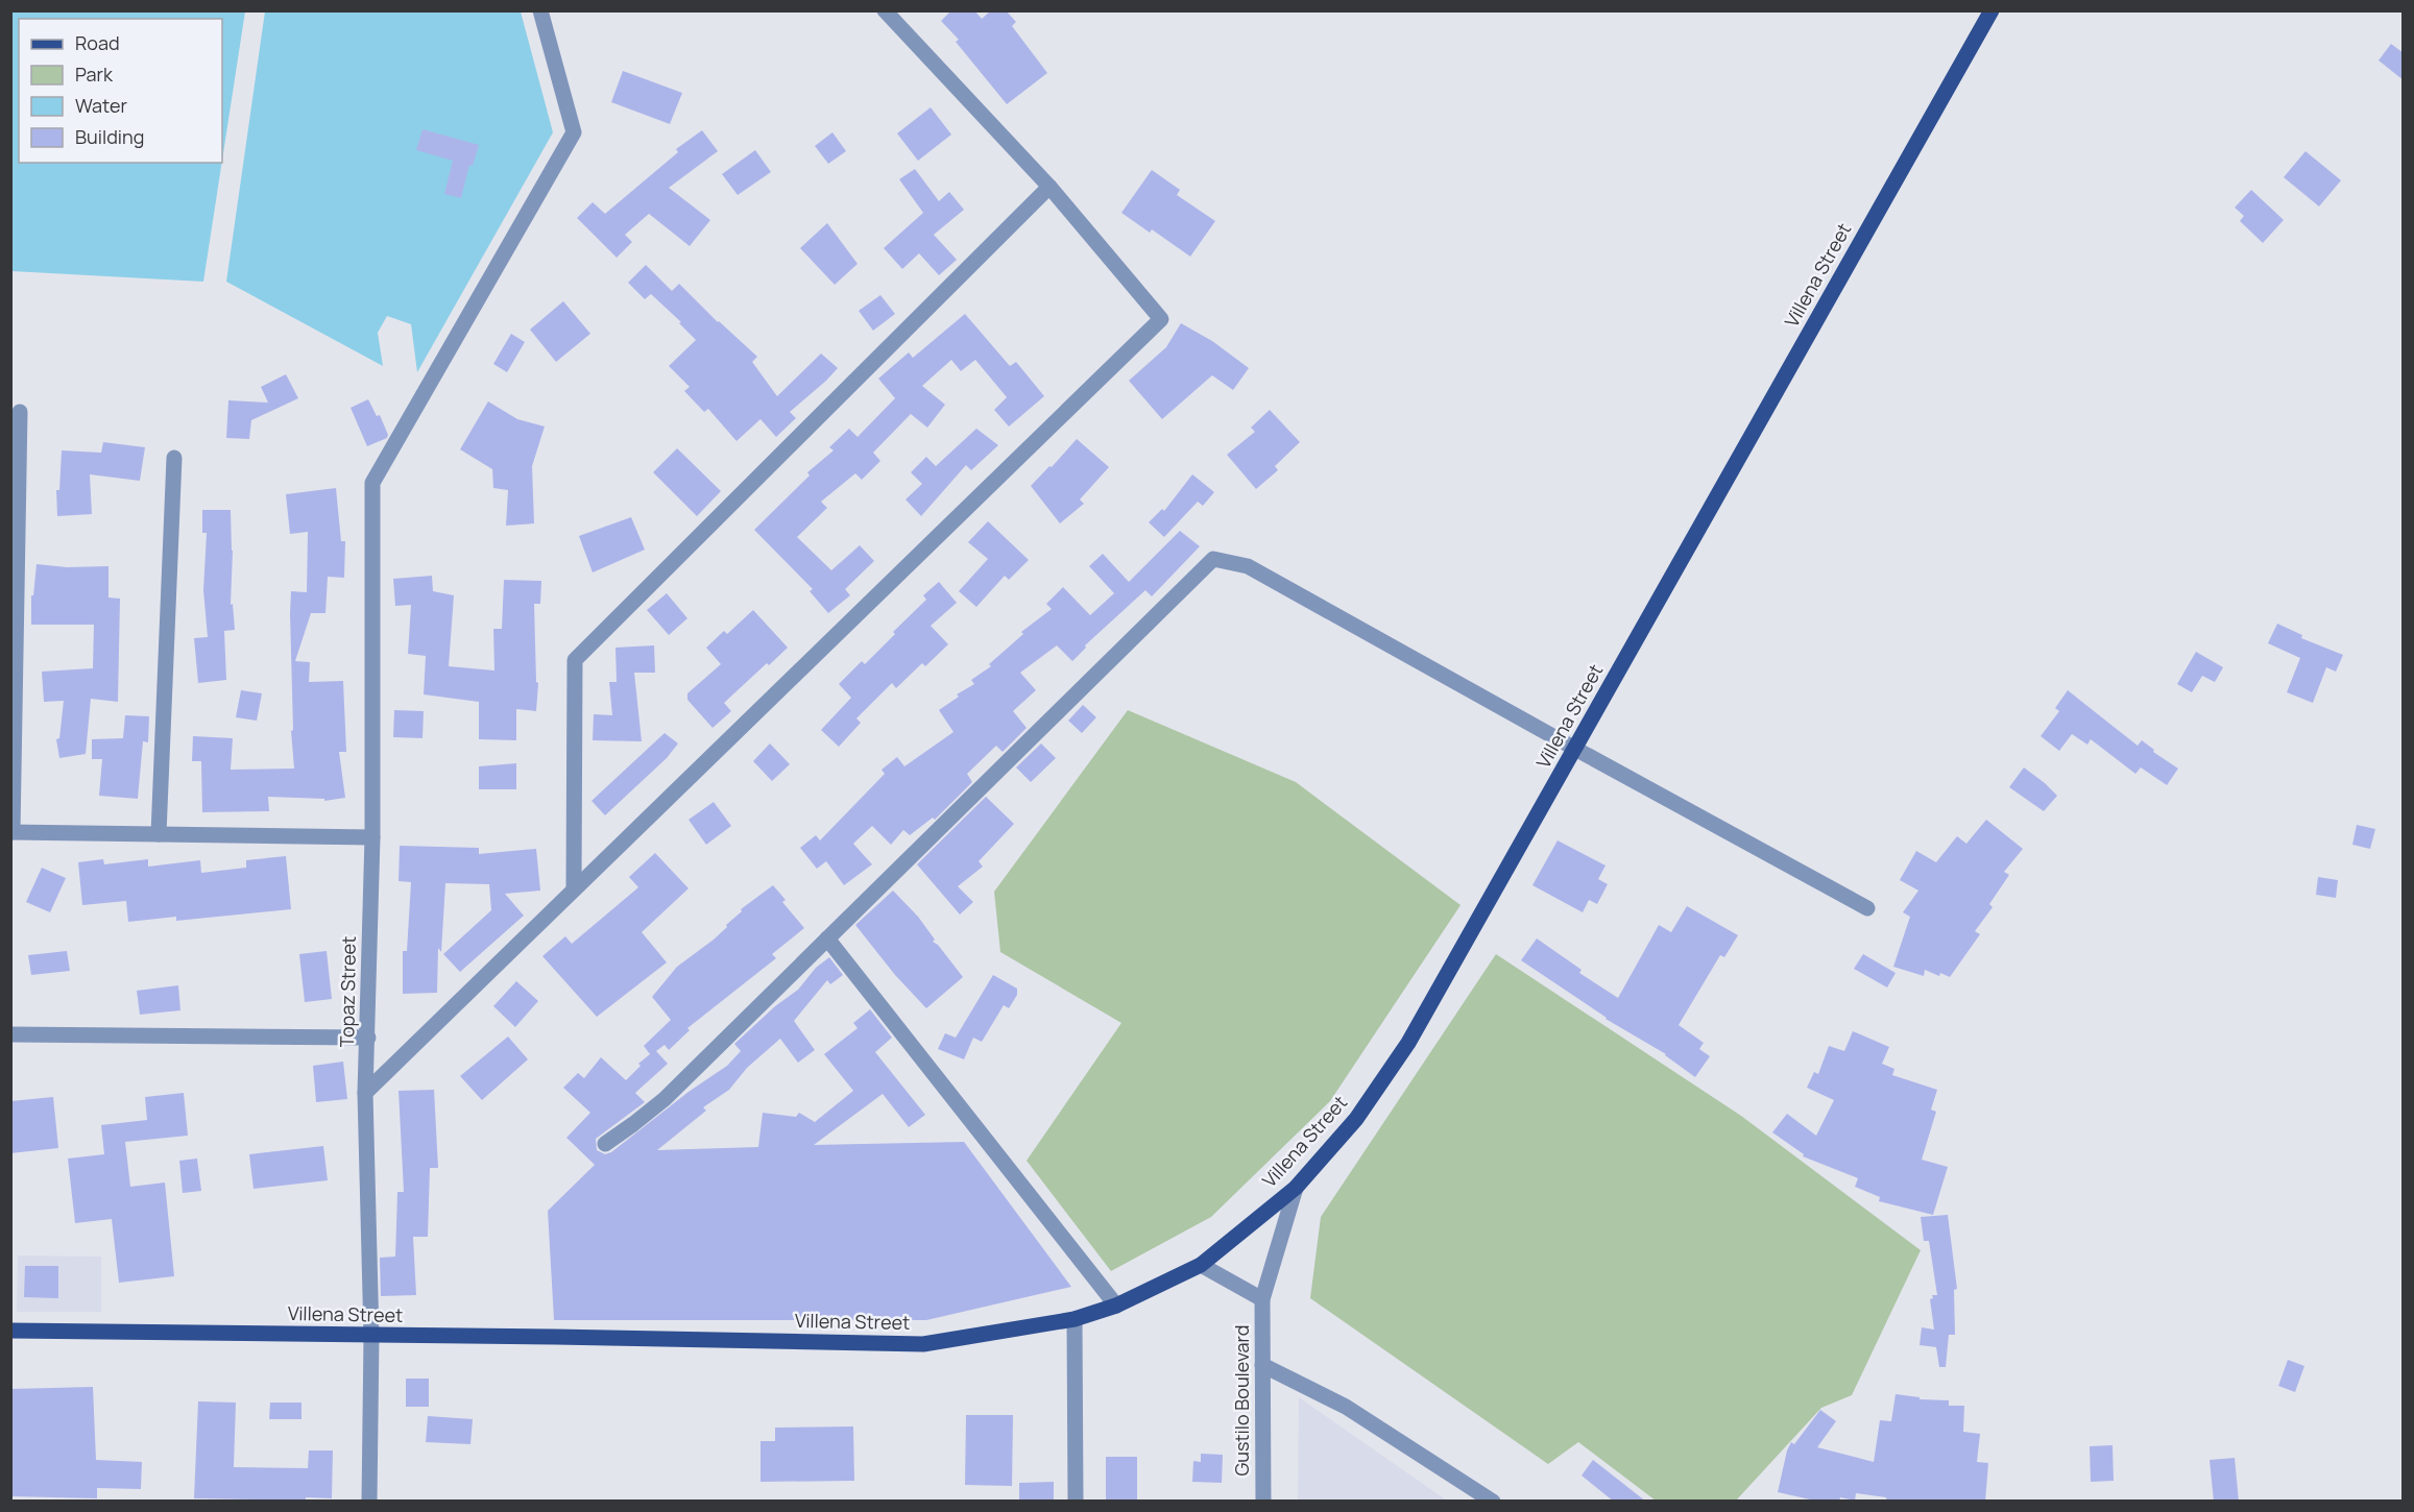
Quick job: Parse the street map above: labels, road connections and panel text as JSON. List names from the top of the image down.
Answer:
{
  "streets": {
    "main road": ["Villena Street"],
    "street": ["Topaz Street", "Gustilo Boulevard"]
  },
  "crossings": [
    ["Villena Street", "Topaz Street"],
    ["Villena Street", "Gustilo Boulevard"]
  ],
  "legend": [
    "Road",
    "Park",
    "Water",
    "Building"
  ]
}
